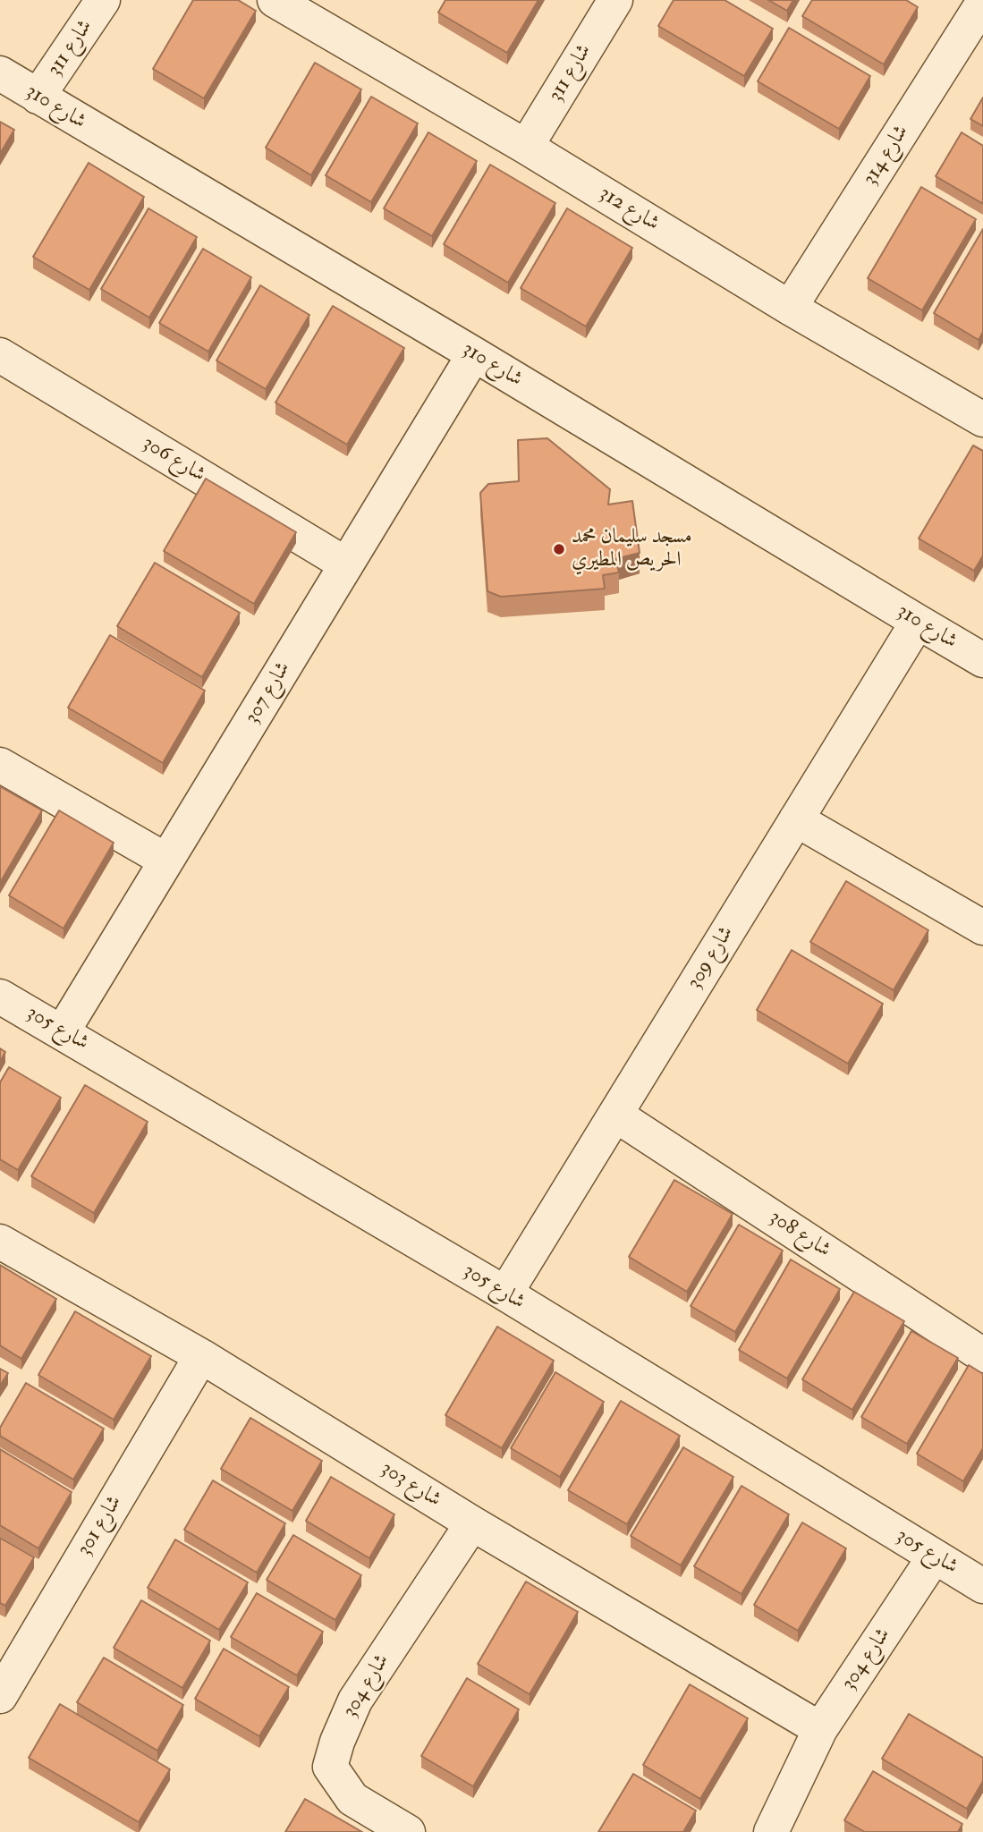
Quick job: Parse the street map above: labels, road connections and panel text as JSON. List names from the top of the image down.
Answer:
{
  "streets": {
    "street": [
      "شارع 311",
      "شارع 310",
      "شارع 314",
      "شارع 312",
      "شارع 306",
      "شارع 307",
      "شارع 309",
      "شارع 305",
      "شارع 308",
      "شارع 303",
      "شارع 301",
      "شارع 304"
    ]
  },
  "crossings": [
    ["شارع 311", "شارع 310"],
    ["شارع 311", "شارع 312"],
    ["شارع 310", "شارع 307"],
    ["شارع 310", "شارع 309"],
    ["شارع 314", "شارع 312"],
    ["شارع 306", "شارع 307"],
    ["شارع 307", "شارع 305"],
    ["شارع 309", "شارع 305"],
    ["شارع 309", "شارع 308"],
    ["شارع 305", "شارع 304"],
    ["شارع 303", "شارع 301"],
    ["شارع 303", "شارع 304"]
  ],
  "places": ["مسجد سليمان محمد الحريص المطيري"]
}
